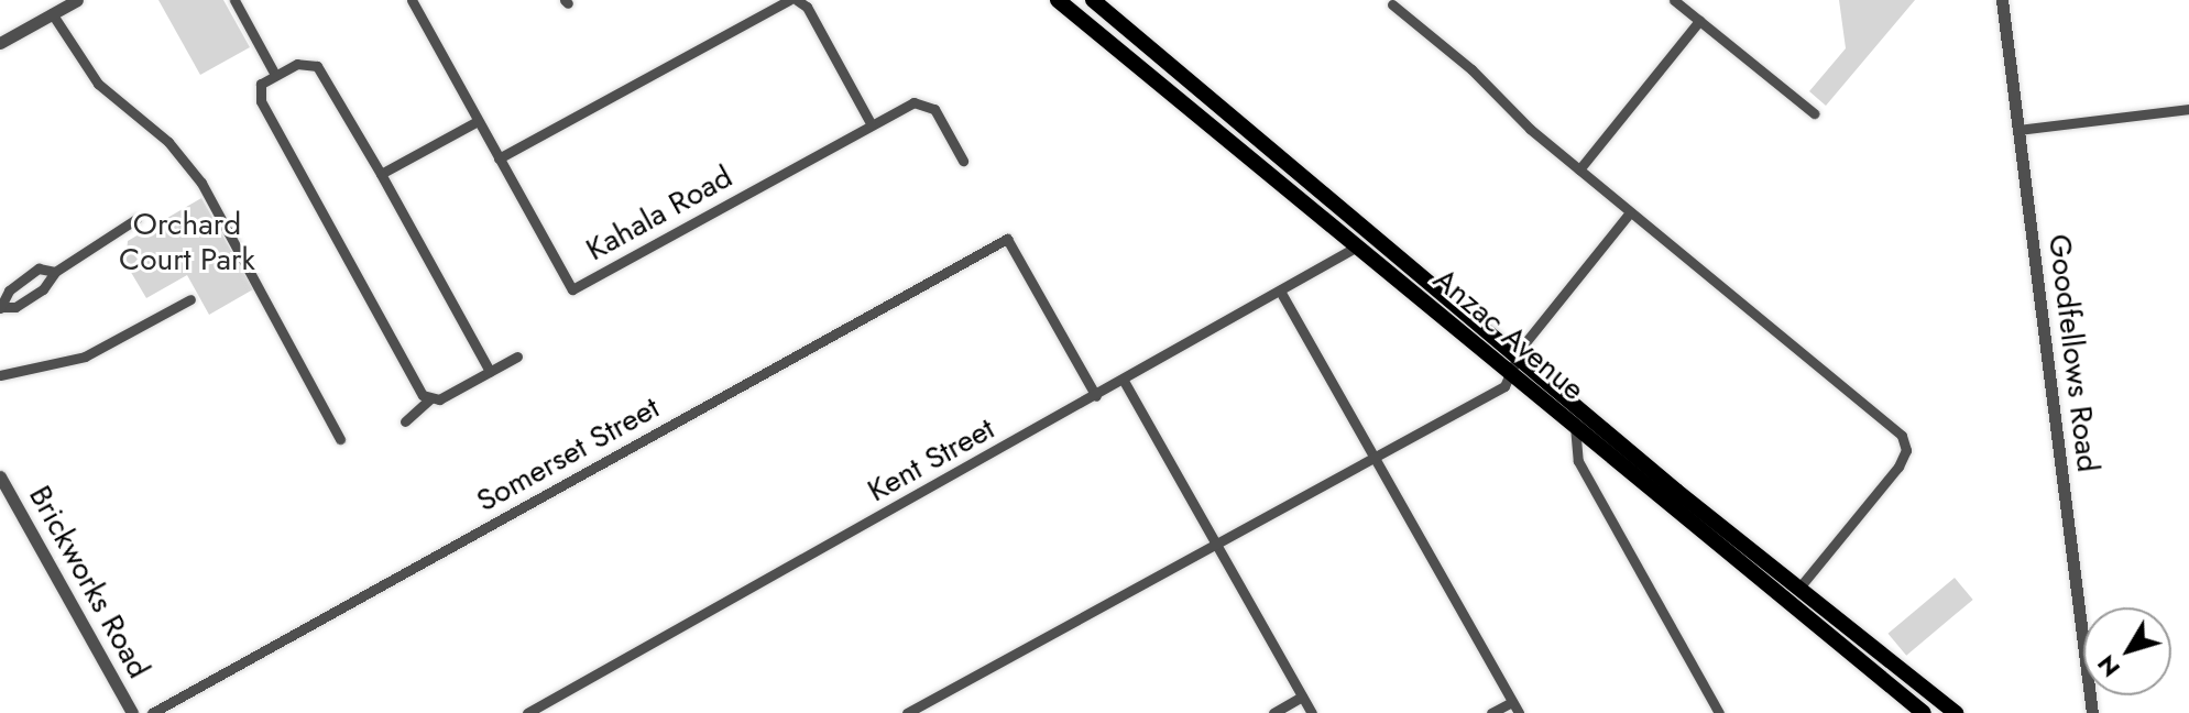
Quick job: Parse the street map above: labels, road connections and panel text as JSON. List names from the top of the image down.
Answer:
{
  "streets": {
    "highway": ["Anzac Avenue"],
    "street": [
      "Kahala Road",
      "Goodfellows Road",
      "Somerset Street",
      "Kent Street",
      "Brickworks Road"
    ]
  },
  "crossings": [
    ["Anzac Avenue", "Kent Street"],
    ["Somerset Street", "Kent Street"]
  ],
  "parks": ["Orchard Court Park"],
  "north": "bottom left"
}
